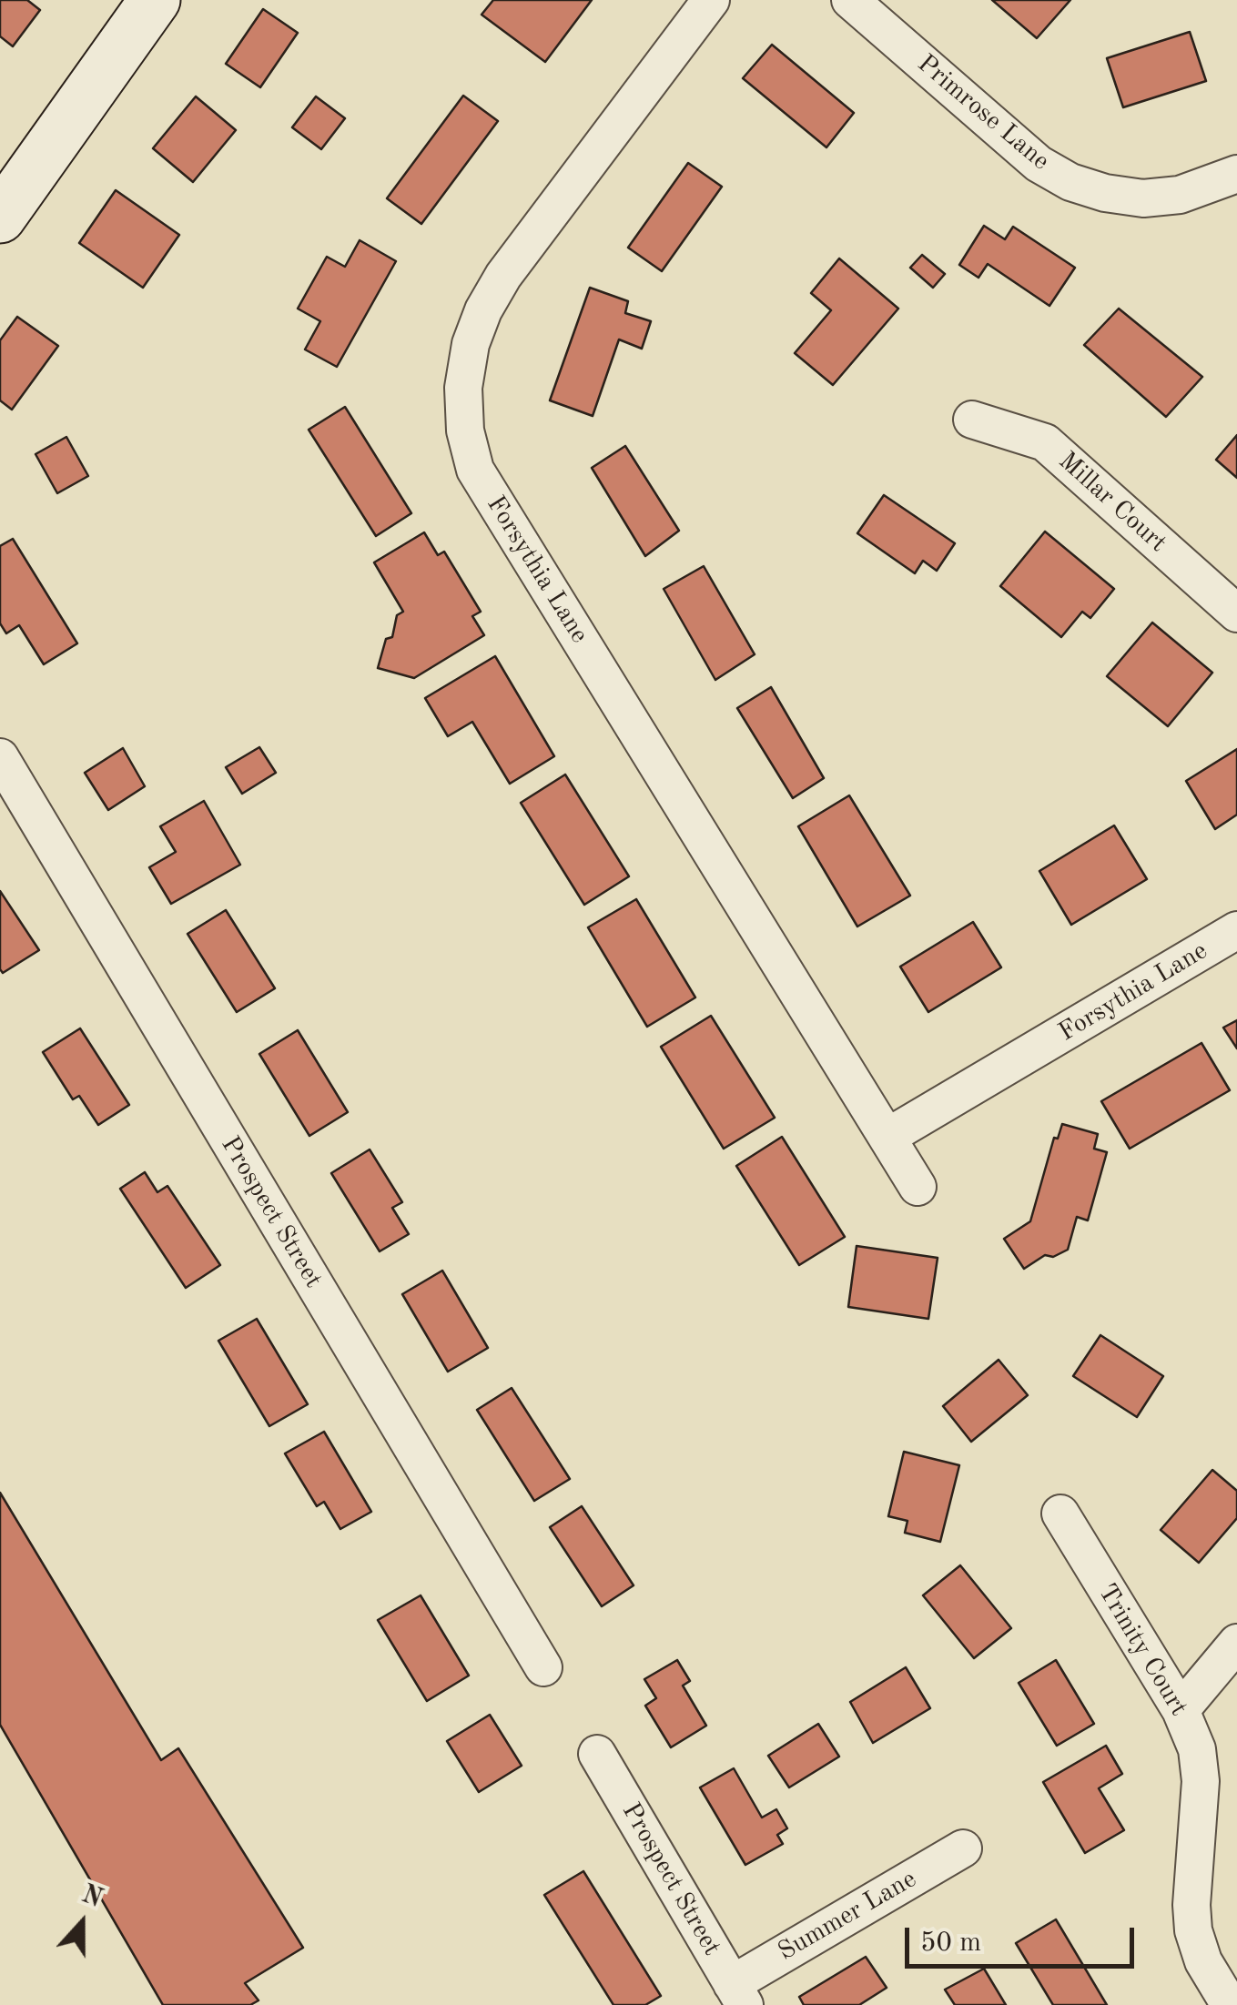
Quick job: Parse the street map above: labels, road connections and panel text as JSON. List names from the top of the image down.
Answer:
{
  "streets": {
    "street": [
      "Primrose Lane",
      "Millar Court",
      "Forsythia Lane",
      "Prospect Street",
      "Trinity Court",
      "Summer Lane"
    ]
  },
  "crossings": [
    ["Prospect Street", "Summer Lane"]
  ],
  "scale_bar": "50 m",
  "north": "top"
}
